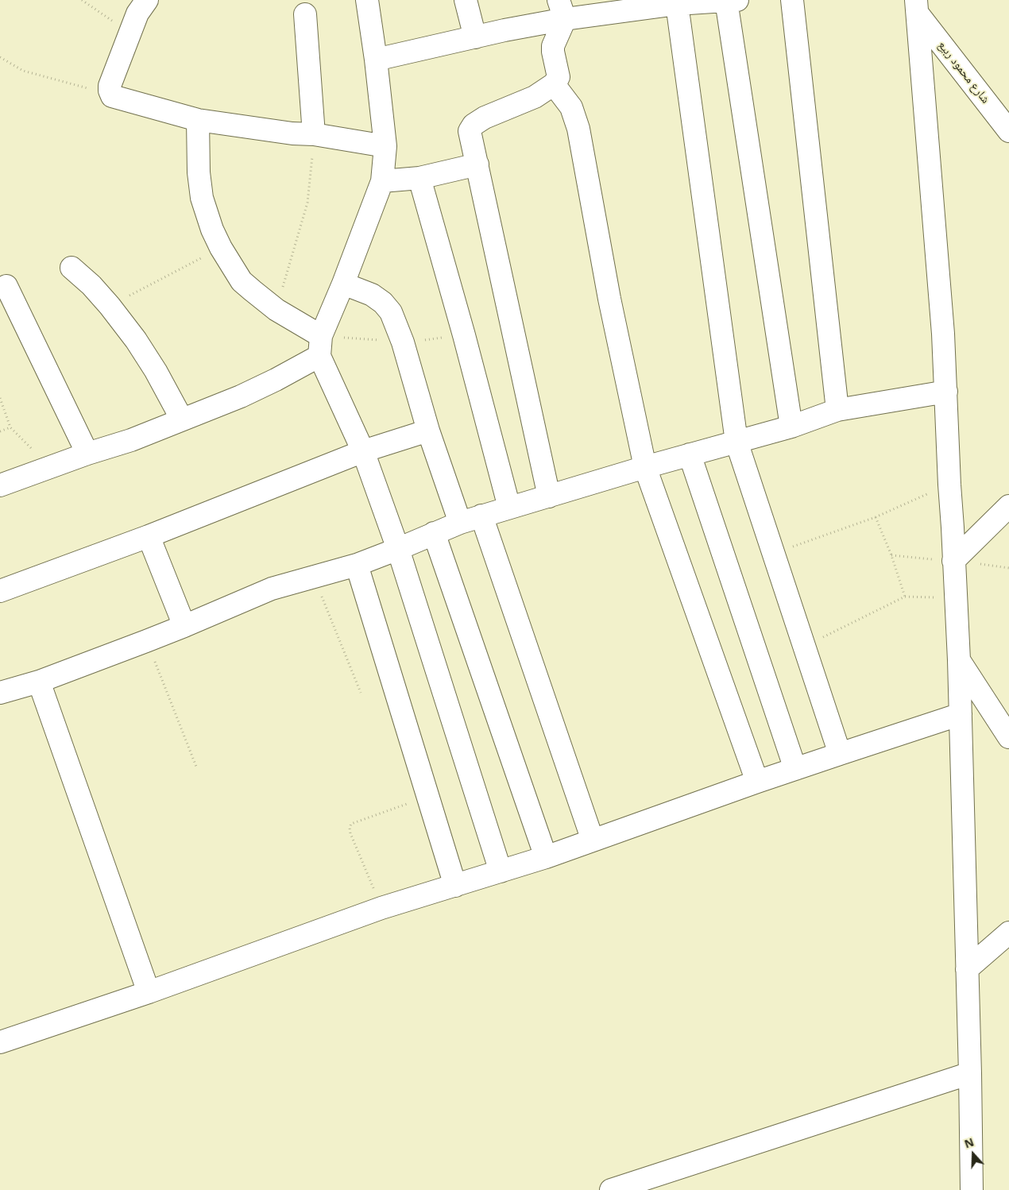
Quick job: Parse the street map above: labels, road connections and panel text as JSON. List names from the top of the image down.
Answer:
{
  "streets": {
    "street": ["شارع محمود ربيع"]
  },
  "north": "top"
}
